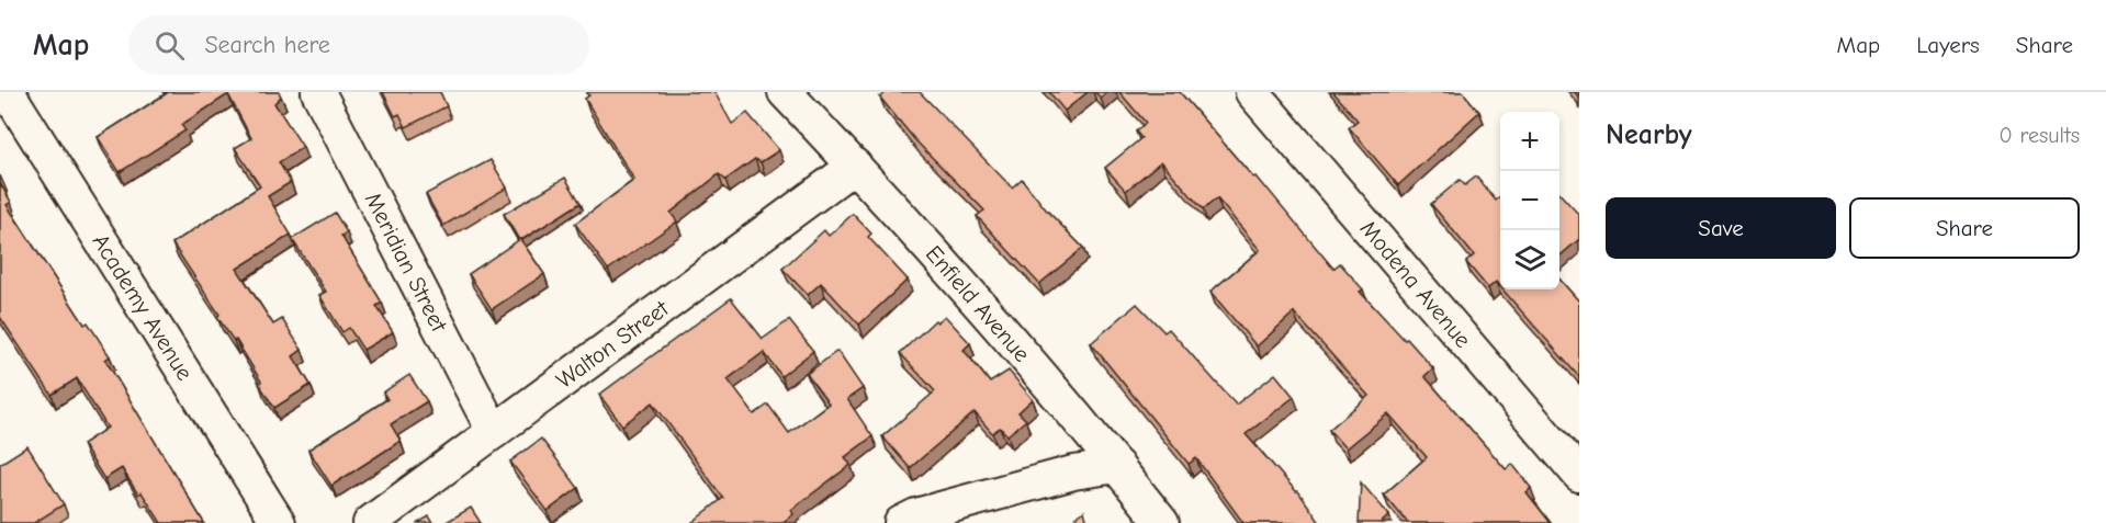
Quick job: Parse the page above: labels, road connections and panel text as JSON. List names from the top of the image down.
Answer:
{
  "streets": {
    "street": [
      "Meridian Street",
      "Modena Avenue",
      "Enfield Avenue",
      "Academy Avenue",
      "Walton Street"
    ]
  },
  "crossings": [
    ["Meridian Street", "Walton Street"],
    ["Enfield Avenue", "Walton Street"]
  ],
  "page": {
    "header": "Map",
    "search": "Search here",
    "nav": ["Map", "Layers", "Share"],
    "heading": ["Nearby", "0 results"],
    "map_buttons": ["+", "−"],
    "buttons": ["Save", "Share"]
  }
}
